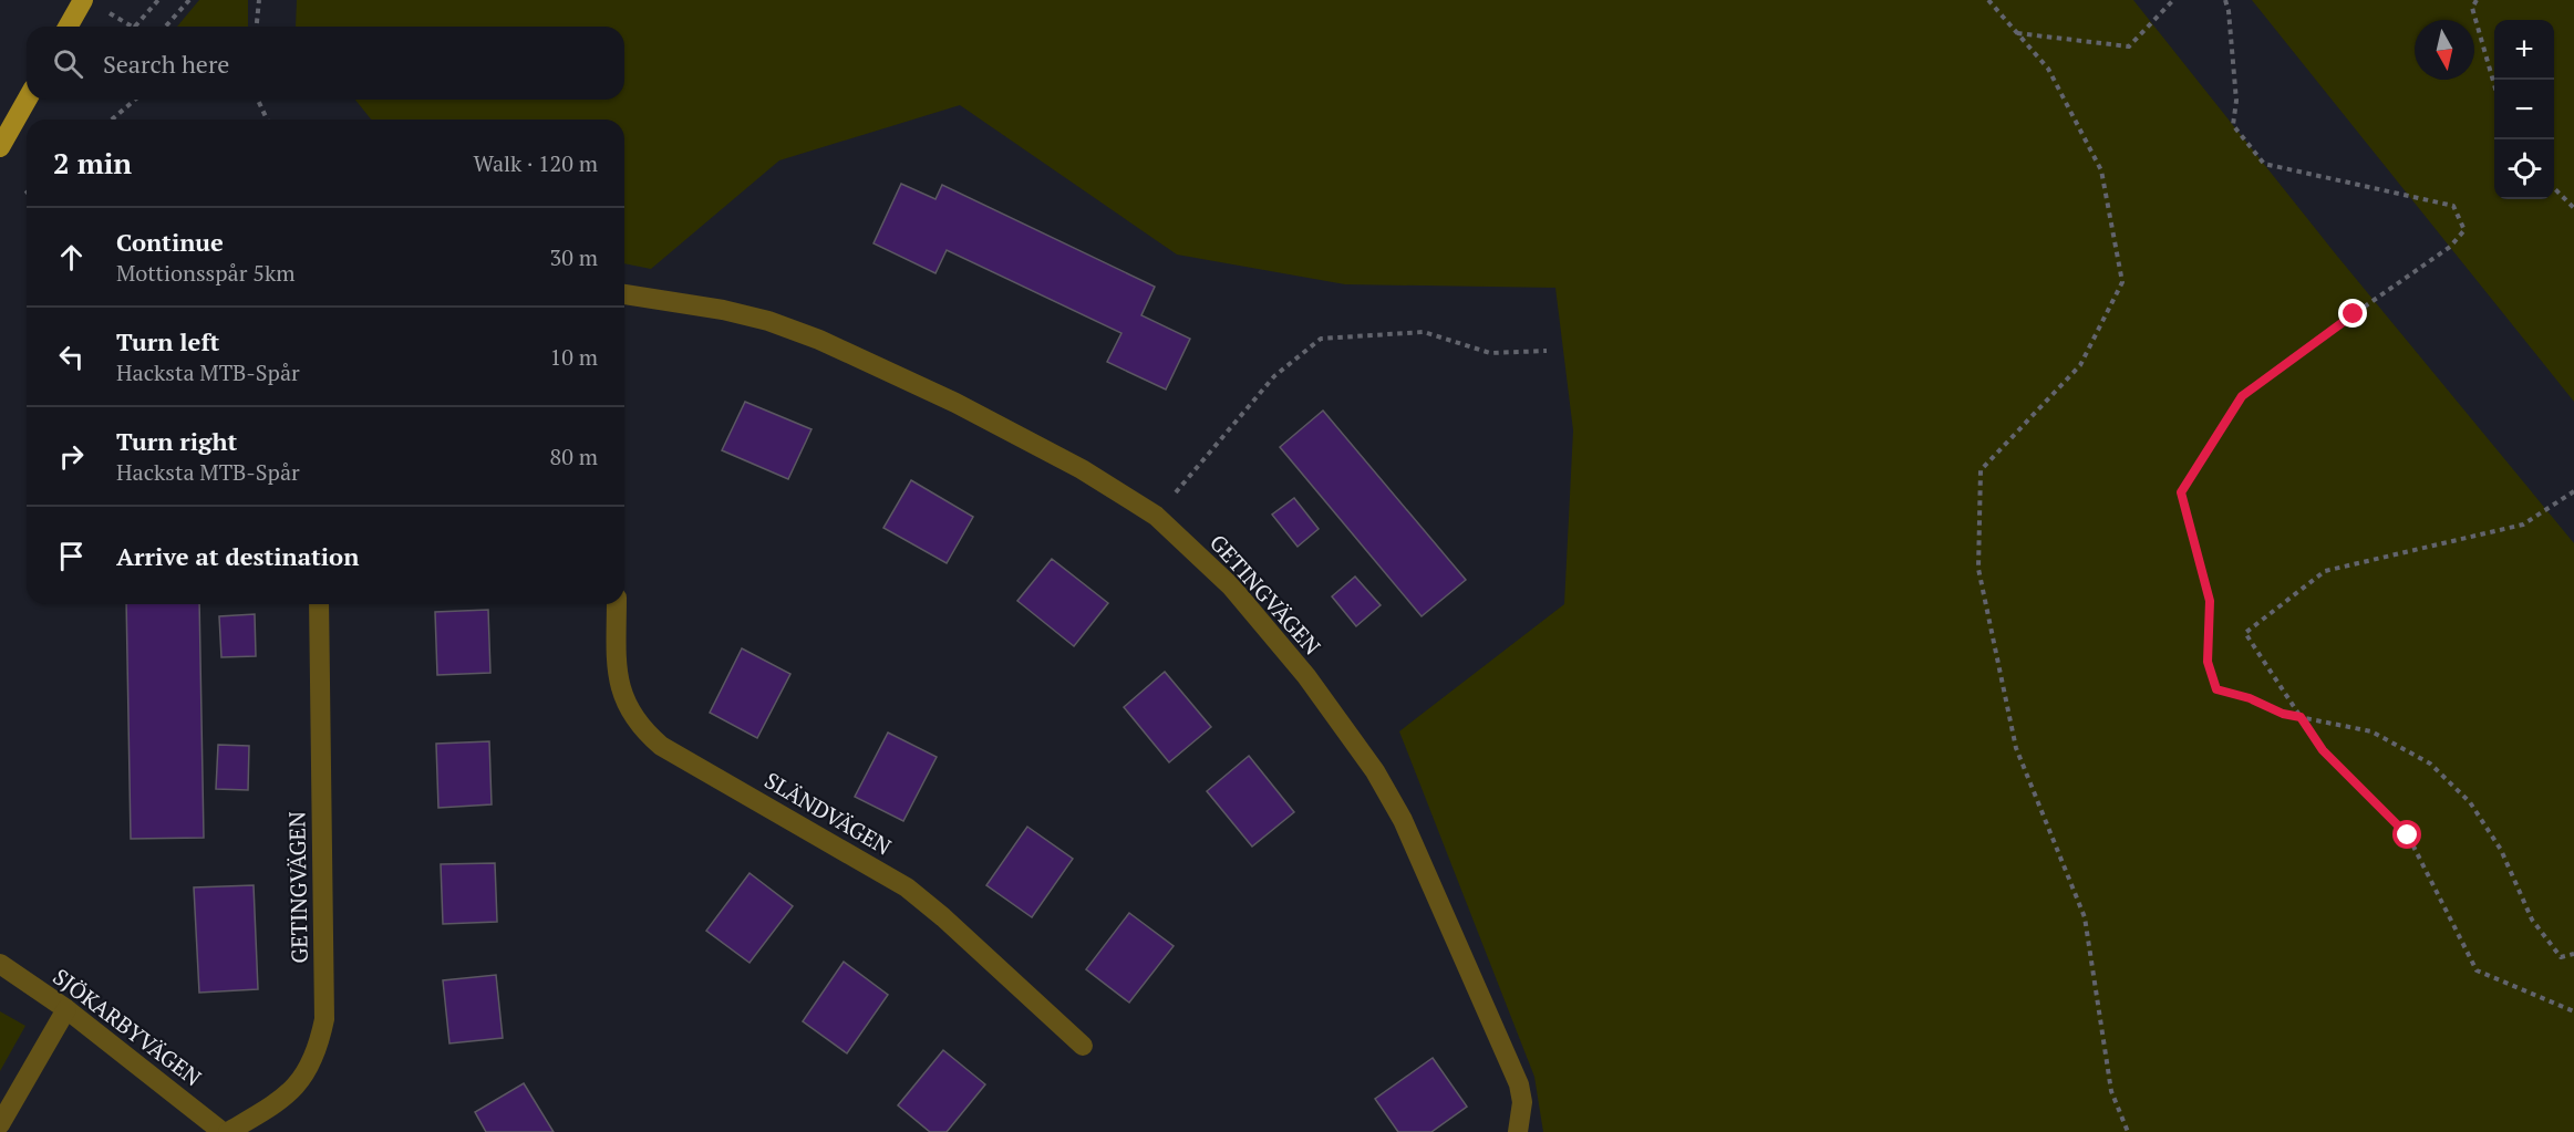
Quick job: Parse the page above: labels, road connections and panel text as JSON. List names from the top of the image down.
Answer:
{
  "streets": {
    "street": ["GETINGVÄGEN", "SLÄNDVÄGEN", "SJÖKARBYVÄGEN"]
  },
  "crossings": [
    ["GETINGVÄGEN", "SJÖKARBYVÄGEN"]
  ],
  "north": "bottom",
  "page": {
    "map_buttons": ["+", "−"],
    "search": "Search here",
    "heading": ["2 min", "Walk · 120 m"],
    "list": [
      ["Continue", "Mottionsspår 5km", "30 m"],
      ["Turn left", "Hacksta MTB-Spår", "10 m"],
      ["Turn right", "Hacksta MTB-Spår", "80 m"],
      "Arrive at destination"
    ]
  }
}
